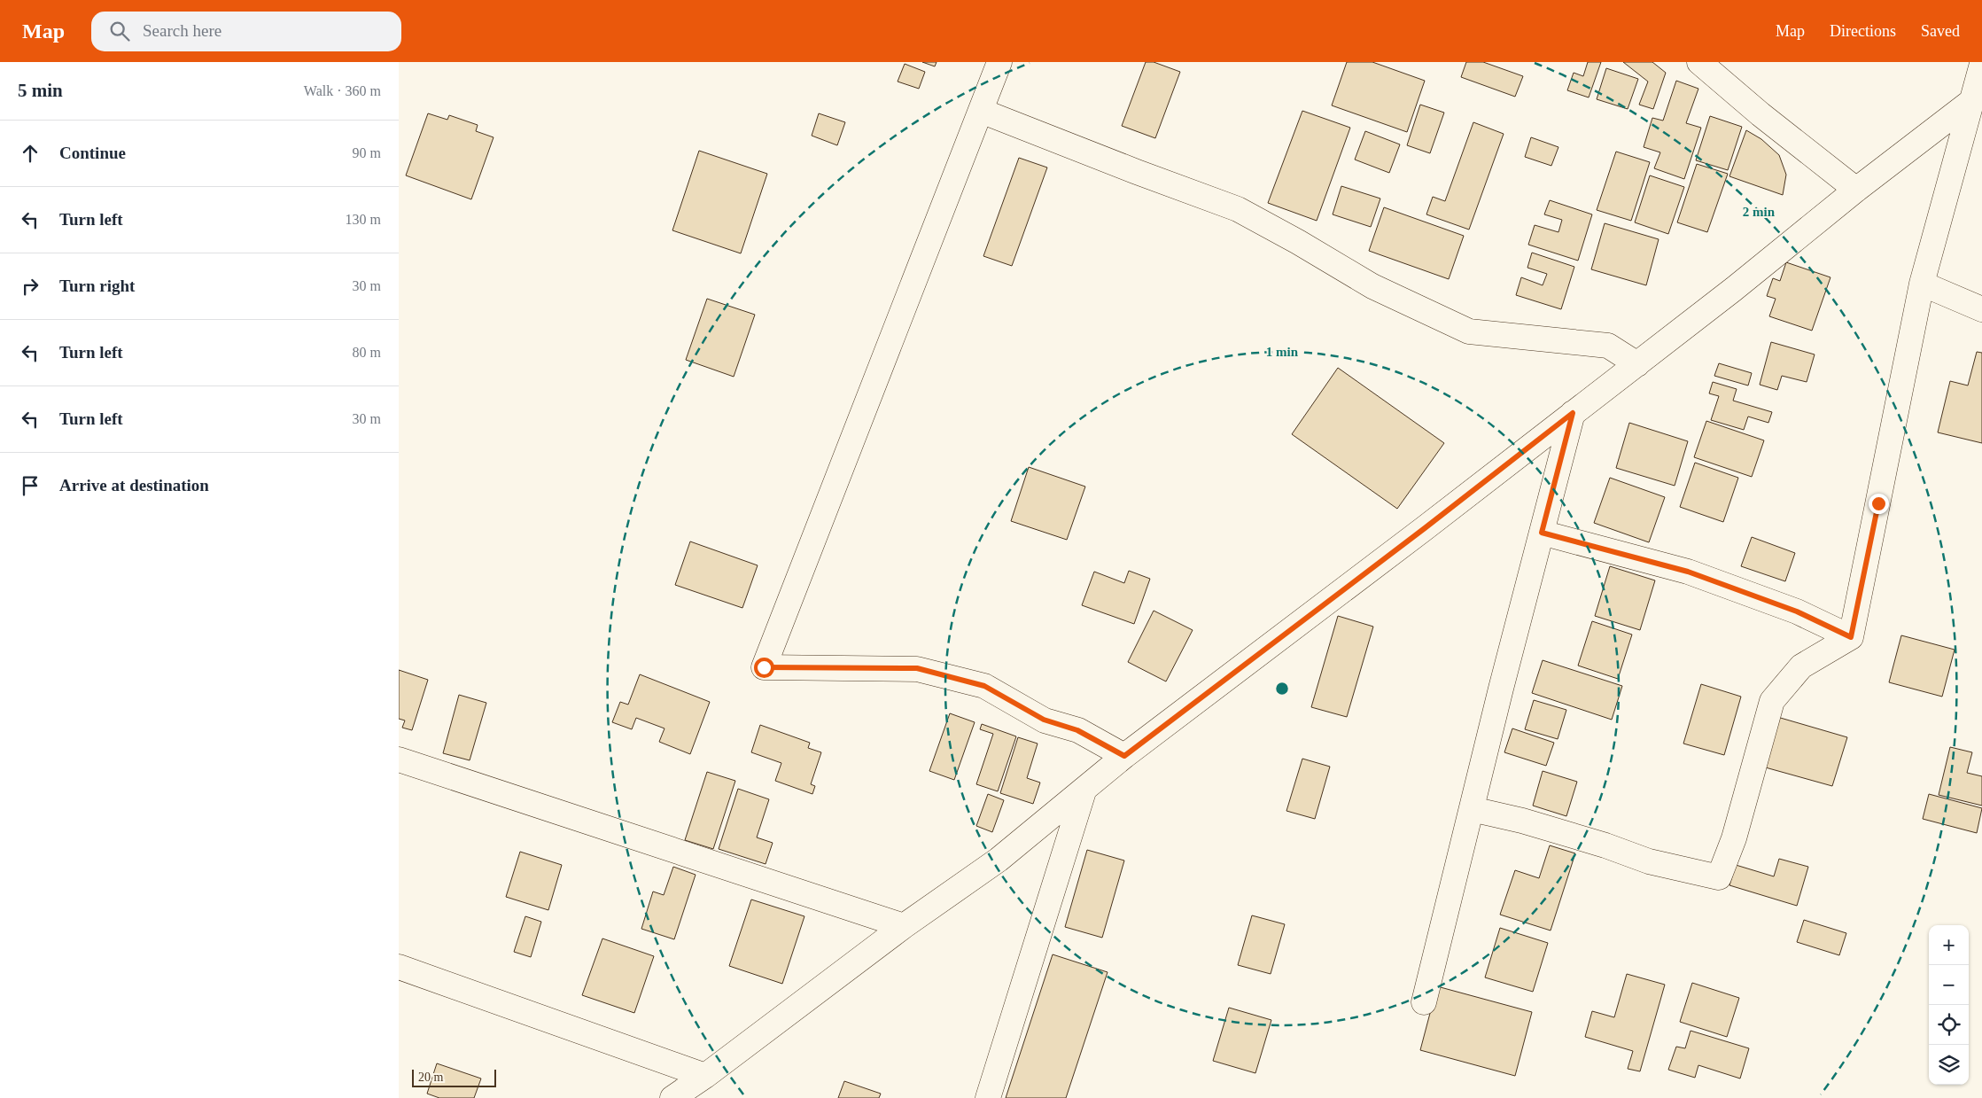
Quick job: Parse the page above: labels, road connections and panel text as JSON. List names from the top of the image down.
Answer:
{
  "scale_bar": "20 m",
  "page": {
    "header": "Map",
    "search": "Search here",
    "nav": ["Map", "Directions", "Saved"],
    "heading": ["5 min", "Walk · 360 m"],
    "list": [
      ["Continue", "90 m"],
      ["Turn left", "130 m"],
      ["Turn right", "30 m"],
      ["Turn left", "80 m"],
      ["Turn left", "30 m"],
      "Arrive at destination"
    ],
    "map_buttons": ["+", "−"],
    "scale": "20 m"
  },
  "rings": ["2 min", "1 min"]
}
